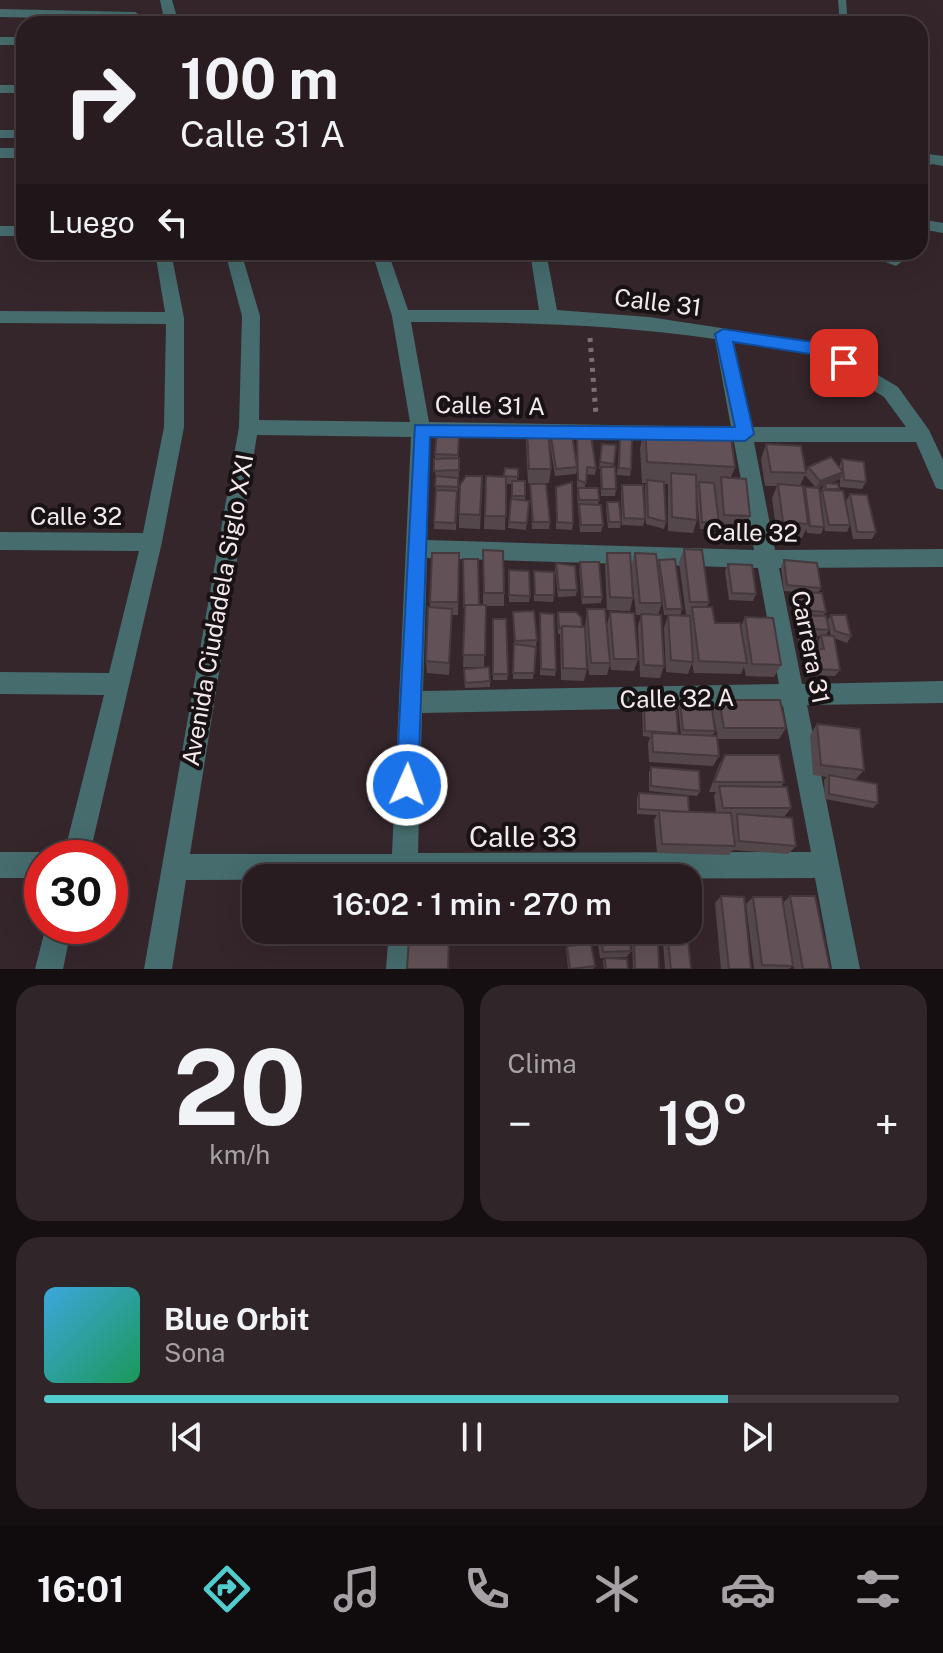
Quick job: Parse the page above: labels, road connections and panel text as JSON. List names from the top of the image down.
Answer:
{
  "streets": {
    "street": [
      "Calle 31",
      "Calle 31 A",
      "Calle 32",
      "Avenida Ciudadela Siglo XXI",
      "Carrera 31",
      "Calle 32 A",
      "Calle 33"
    ]
  },
  "crossings": [
    ["Calle 31", "Calle 31 A"],
    ["Calle 31", "Carrera 31"],
    ["Calle 31 A", "Avenida Ciudadela Siglo XXI"],
    ["Calle 31 A", "Carrera 31"],
    ["Calle 32", "Carrera 31"],
    ["Avenida Ciudadela Siglo XXI", "Calle 33"],
    ["Carrera 31", "Calle 32 A"],
    ["Carrera 31", "Calle 33"]
  ],
  "page": {
    "turn": ["100 m", "Calle 31 A"],
    "then": "Luego",
    "limit": "30",
    "trip": "16:02 · 1 min · 270 m",
    "tile": [
      ["20", "km/h"],
      "Clima"
    ],
    "heat": ["−", "19°", "+"],
    "song": ["Blue Orbit", "Sona"],
    "tabs": "16:01"
  }
}
